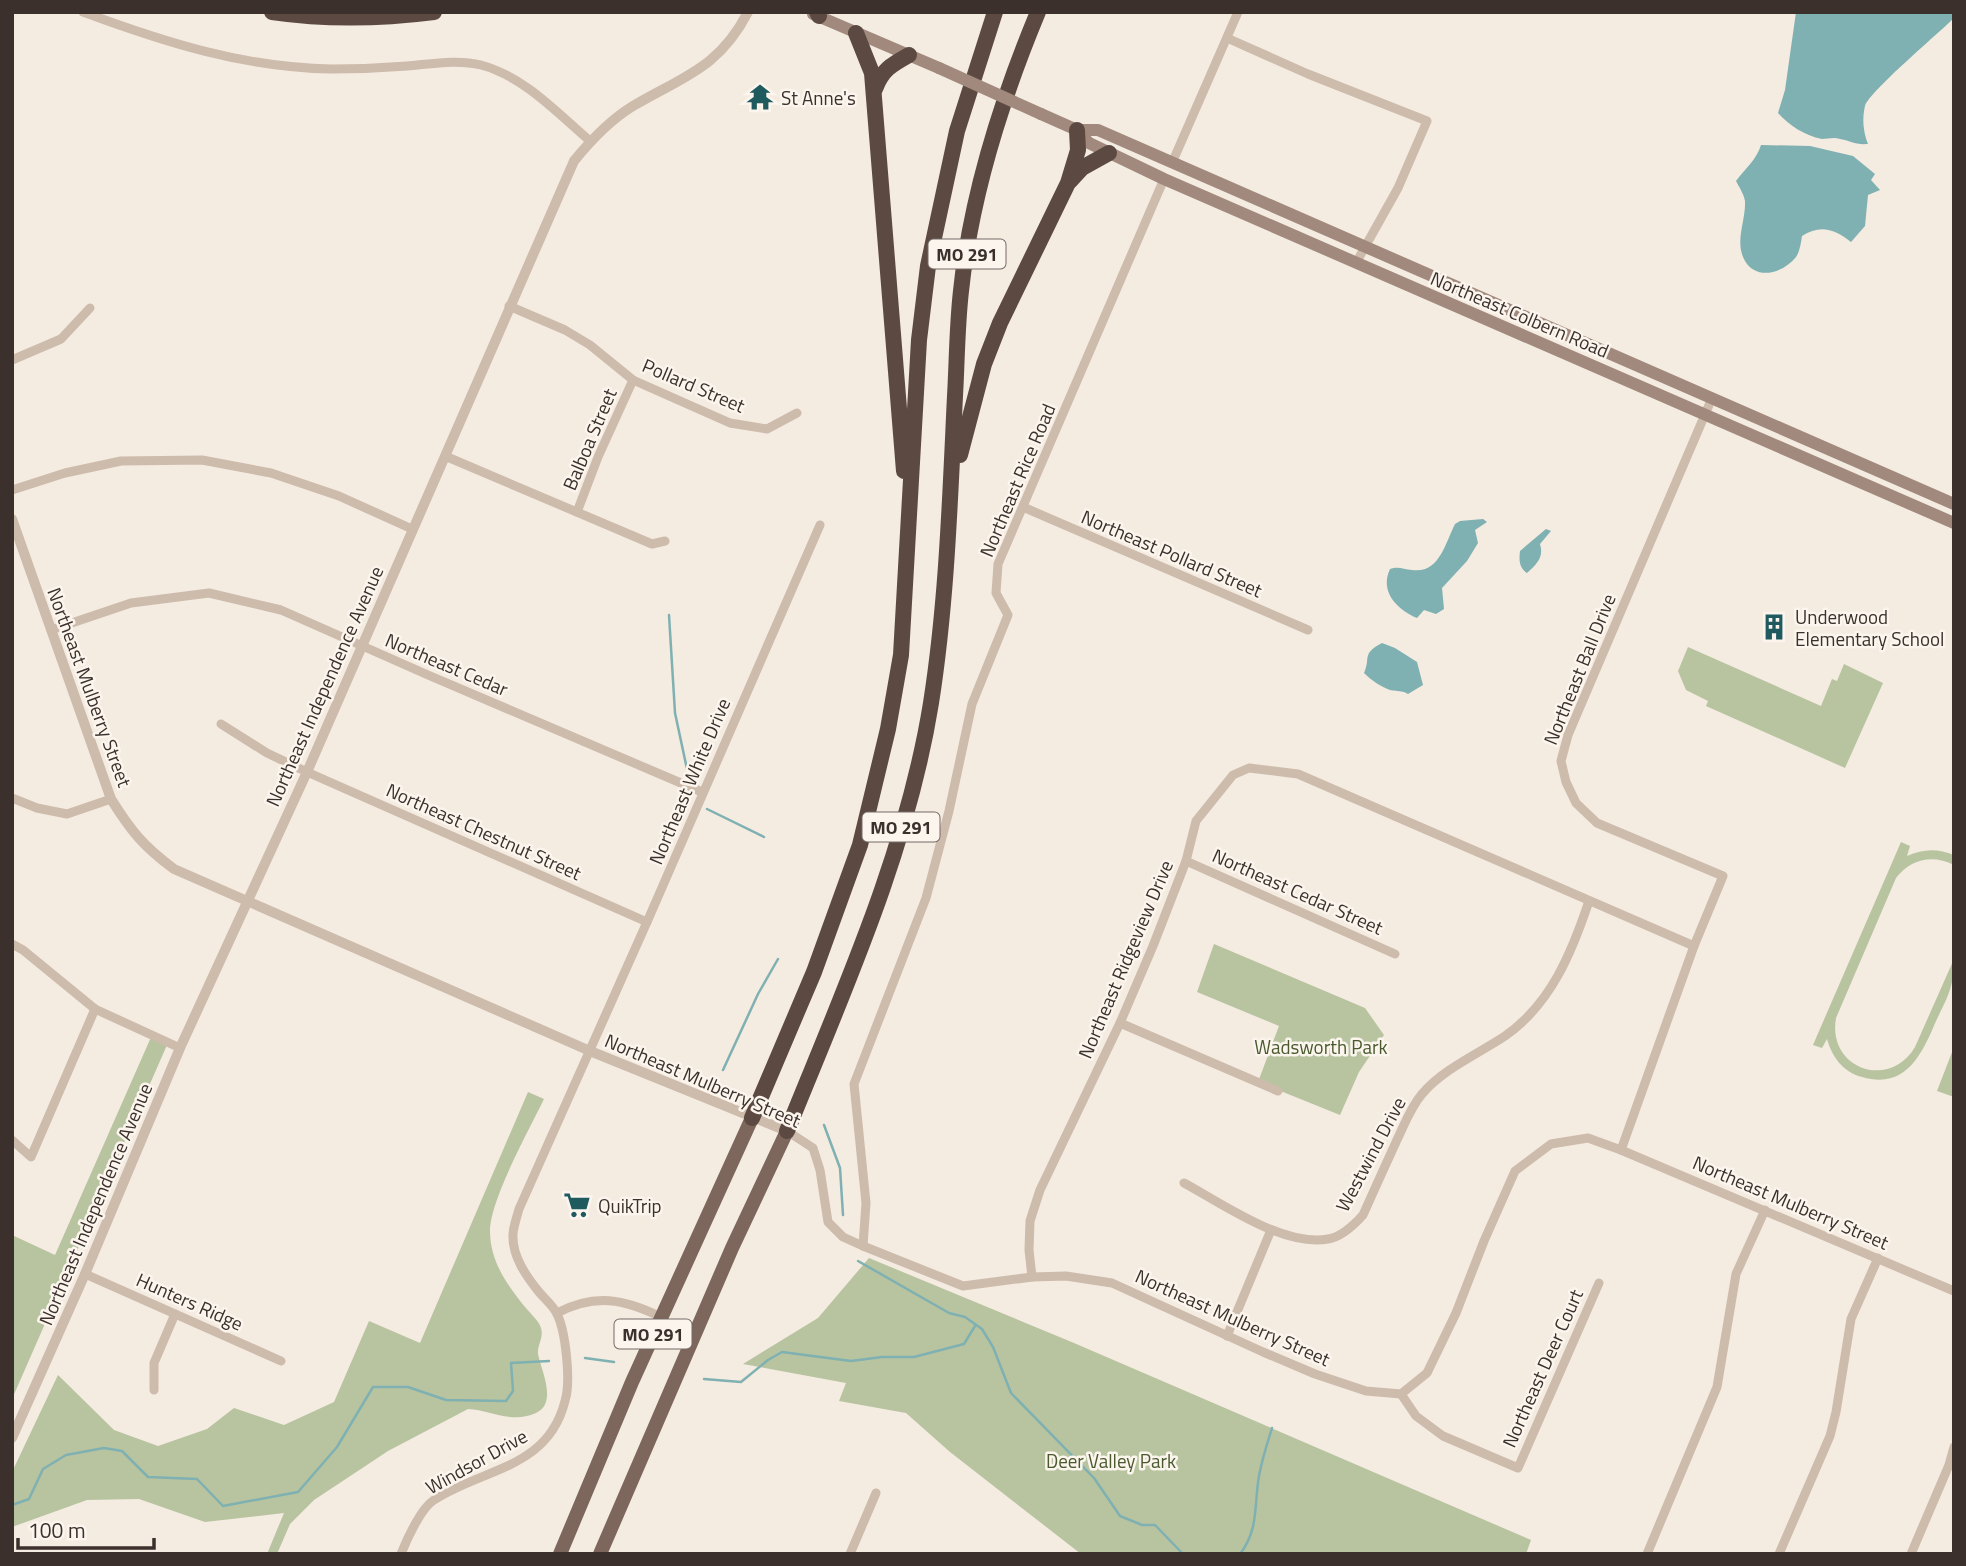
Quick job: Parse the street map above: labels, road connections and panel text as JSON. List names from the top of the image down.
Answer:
{
  "streets": {
    "highway": ["MO 291"],
    "main road": ["Northeast Colbern Road"],
    "street": [
      "Pollard Street",
      "Balboa Street",
      "Northeast Rice Road",
      "Northeast Pollard Street",
      "Northeast Cedar",
      "Northeast Ball Drive",
      "Northeast Independence Avenue",
      "Northeast Mulberry Street",
      "Northeast White Drive",
      "Northeast Chestnut Street",
      "Northeast Cedar Street",
      "Northeast Ridgeview Drive",
      "Westwind Drive",
      "Hunters Ridge",
      "Northeast Deer Court",
      "Windsor Drive"
    ]
  },
  "crossings": [
    ["MO 291", "Northeast Mulberry Street"],
    ["Northeast Colbern Road", "Northeast Rice Road"],
    ["Northeast Colbern Road", "Northeast Ball Drive"],
    ["Pollard Street", "Balboa Street"],
    ["Pollard Street", "Northeast Independence Avenue"],
    ["Northeast Rice Road", "Northeast Pollard Street"],
    ["Northeast Rice Road", "Northeast Mulberry Street"],
    ["Northeast Cedar", "Northeast Independence Avenue"],
    ["Northeast Cedar", "Northeast Mulberry Street"],
    ["Northeast Cedar", "Northeast White Drive"],
    ["Northeast Ball Drive", "Northeast Mulberry Street"],
    ["Northeast Ball Drive", "Northeast Ridgeview Drive"],
    ["Northeast Independence Avenue", "Northeast Mulberry Street"],
    ["Northeast Independence Avenue", "Northeast Chestnut Street"],
    ["Northeast Independence Avenue", "Hunters Ridge"],
    ["Northeast Mulberry Street", "Northeast White Drive"],
    ["Northeast Mulberry Street", "Northeast Ridgeview Drive"],
    ["Northeast Mulberry Street", "Northeast Deer Court"],
    ["Northeast Mulberry Street", "Windsor Drive"],
    ["Northeast White Drive", "Northeast Chestnut Street"],
    ["Northeast White Drive", "Windsor Drive"],
    ["Northeast Cedar Street", "Northeast Ridgeview Drive"],
    ["Northeast Ridgeview Drive", "Westwind Drive"]
  ],
  "parks": ["Wadsworth Park", "Deer Valley Park"],
  "places": {
    "temple": ["St Anne's"],
    "building": ["Underwood Elementary School"],
    "supermarket": ["QuikTrip"]
  },
  "scale_bar": "100 m"
}
